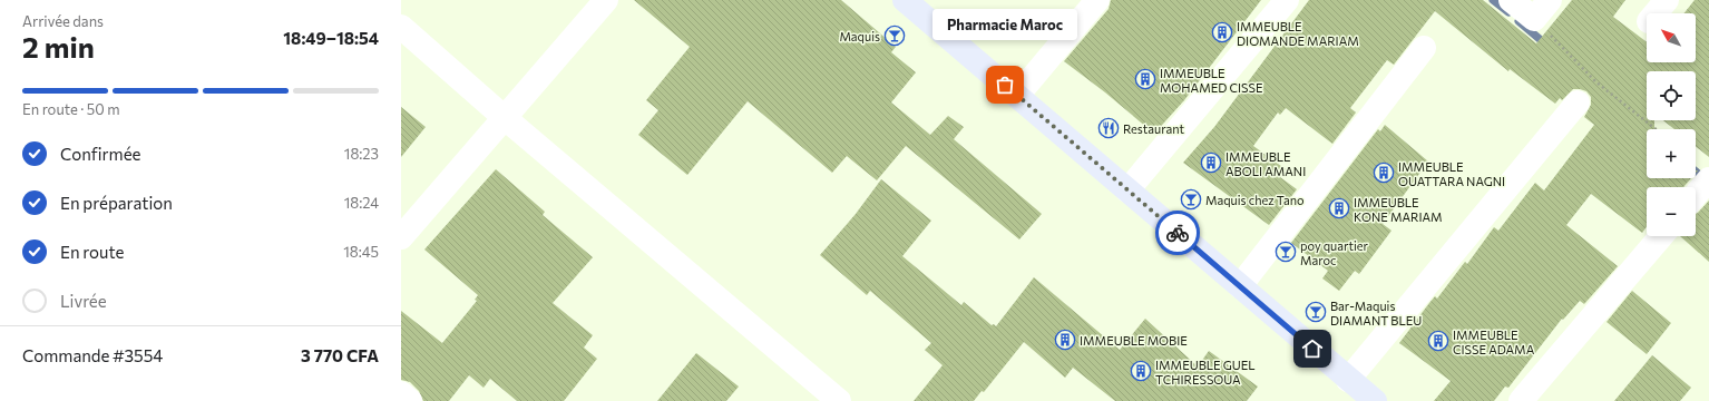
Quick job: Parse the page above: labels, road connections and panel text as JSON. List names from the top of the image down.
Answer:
{
  "places": {
    "building": [
      "IMMEUBLE DIOMANDE MARIAM",
      "IMMEUBLE MOHAMED CISSE",
      "IMMEUBLE ABOLI AMANI",
      "IMMEUBLE OUATTARA NAGNI",
      "IMMEUBLE KONE MARIAM",
      "IMMEUBLE MOBIE",
      "IMMEUBLE CISSE ADAMA",
      "IMMEUBLE GUEL TCHIRESSOUA"
    ],
    "bar": [
      "Maquis",
      "Maquis chez Tano",
      "poy quartier Maroc",
      "Bar-Maquis DIAMANT BLEU"
    ],
    "other": ["Pharmacie Maroc"],
    "restaurant": ["Restaurant"]
  },
  "north": "top left",
  "page": {
    "heading": ["2 min", "Arrivée dans", "18:49–18:54"],
    "panel": ["Commande #3554", "3 770 CFA"],
    "bubble": "Pharmacie Maroc",
    "map_buttons": ["+", "−"],
    "bar": "En route · 50 m",
    "list": [
      ["Confirmée", "18:23"],
      ["En préparation", "18:24"],
      ["En route", "18:45"],
      "Livrée"
    ]
  }
}
